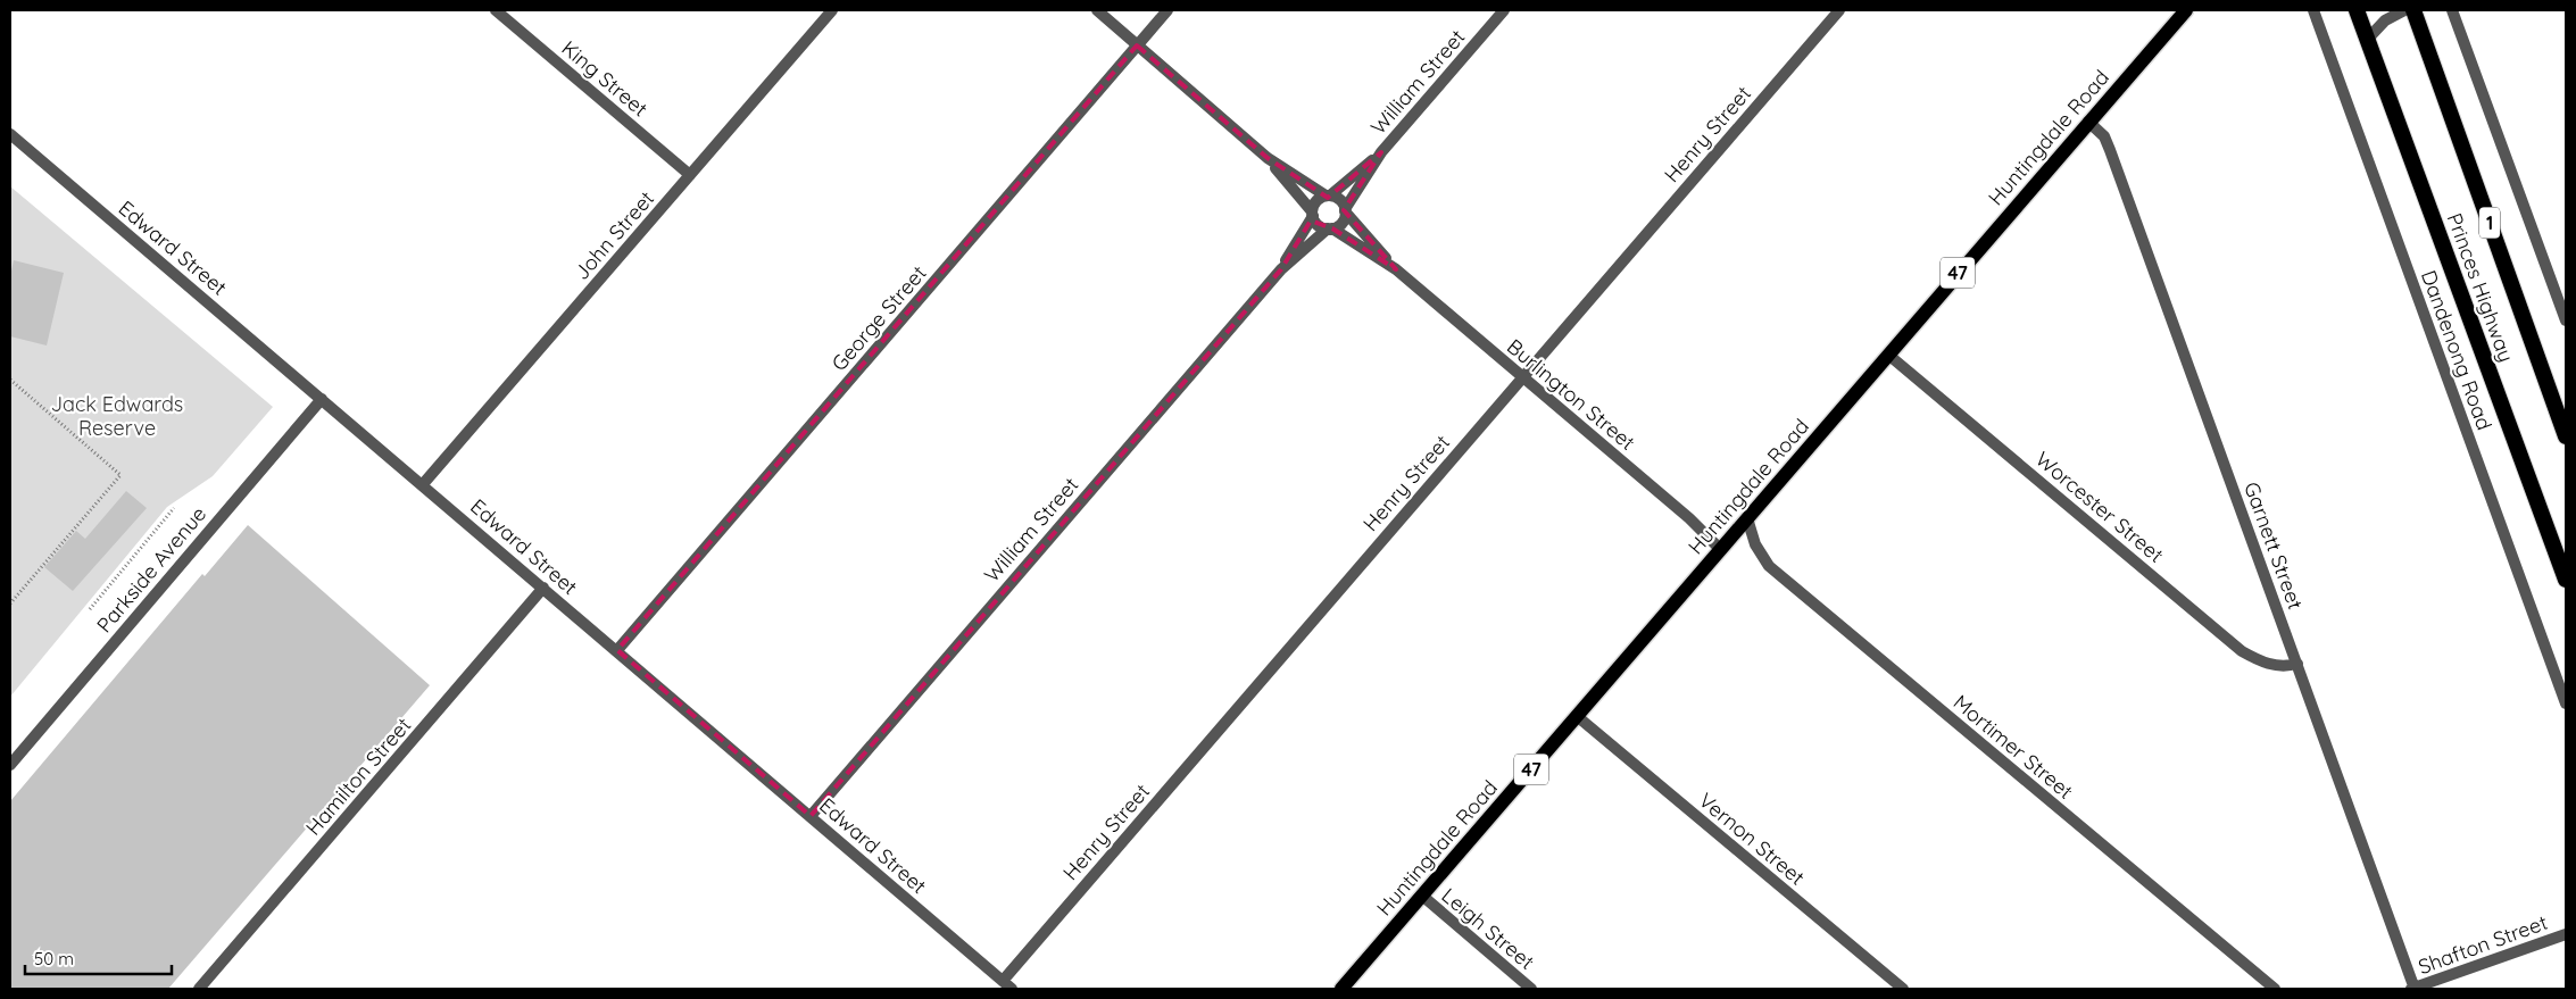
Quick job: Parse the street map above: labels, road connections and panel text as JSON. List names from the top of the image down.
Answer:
{
  "streets": {
    "highway": ["1", "Princes Highway"],
    "main road": ["Huntingdale Road", "47"],
    "street": [
      "King Street",
      "William Street",
      "Henry Street",
      "John Street",
      "Edward Street",
      "George Street",
      "Dandenong Road",
      "Burlington Street",
      "Worcester Street",
      "Garnett Street",
      "Parkside Avenue",
      "Mortimer Street",
      "Hamilton Street",
      "Vernon Street",
      "Leigh Street",
      "Shafton Street"
    ]
  },
  "crossings": [
    ["King Street", "John Street"],
    ["William Street", "Edward Street"],
    ["William Street", "Burlington Street"],
    ["Henry Street", "Edward Street"],
    ["Henry Street", "Burlington Street"],
    ["Huntingdale Road", "Burlington Street"],
    ["Huntingdale Road", "Worcester Street"],
    ["Huntingdale Road", "Garnett Street"],
    ["Huntingdale Road", "Mortimer Street"],
    ["Huntingdale Road", "Vernon Street"],
    ["Huntingdale Road", "Leigh Street"],
    ["John Street", "Edward Street"],
    ["Edward Street", "George Street"],
    ["Edward Street", "Parkside Avenue"],
    ["Edward Street", "Hamilton Street"],
    ["Worcester Street", "Garnett Street"],
    ["Garnett Street", "Shafton Street"]
  ],
  "parks": ["Jack Edwards Reserve"],
  "scale_bar": "50 m"
}
